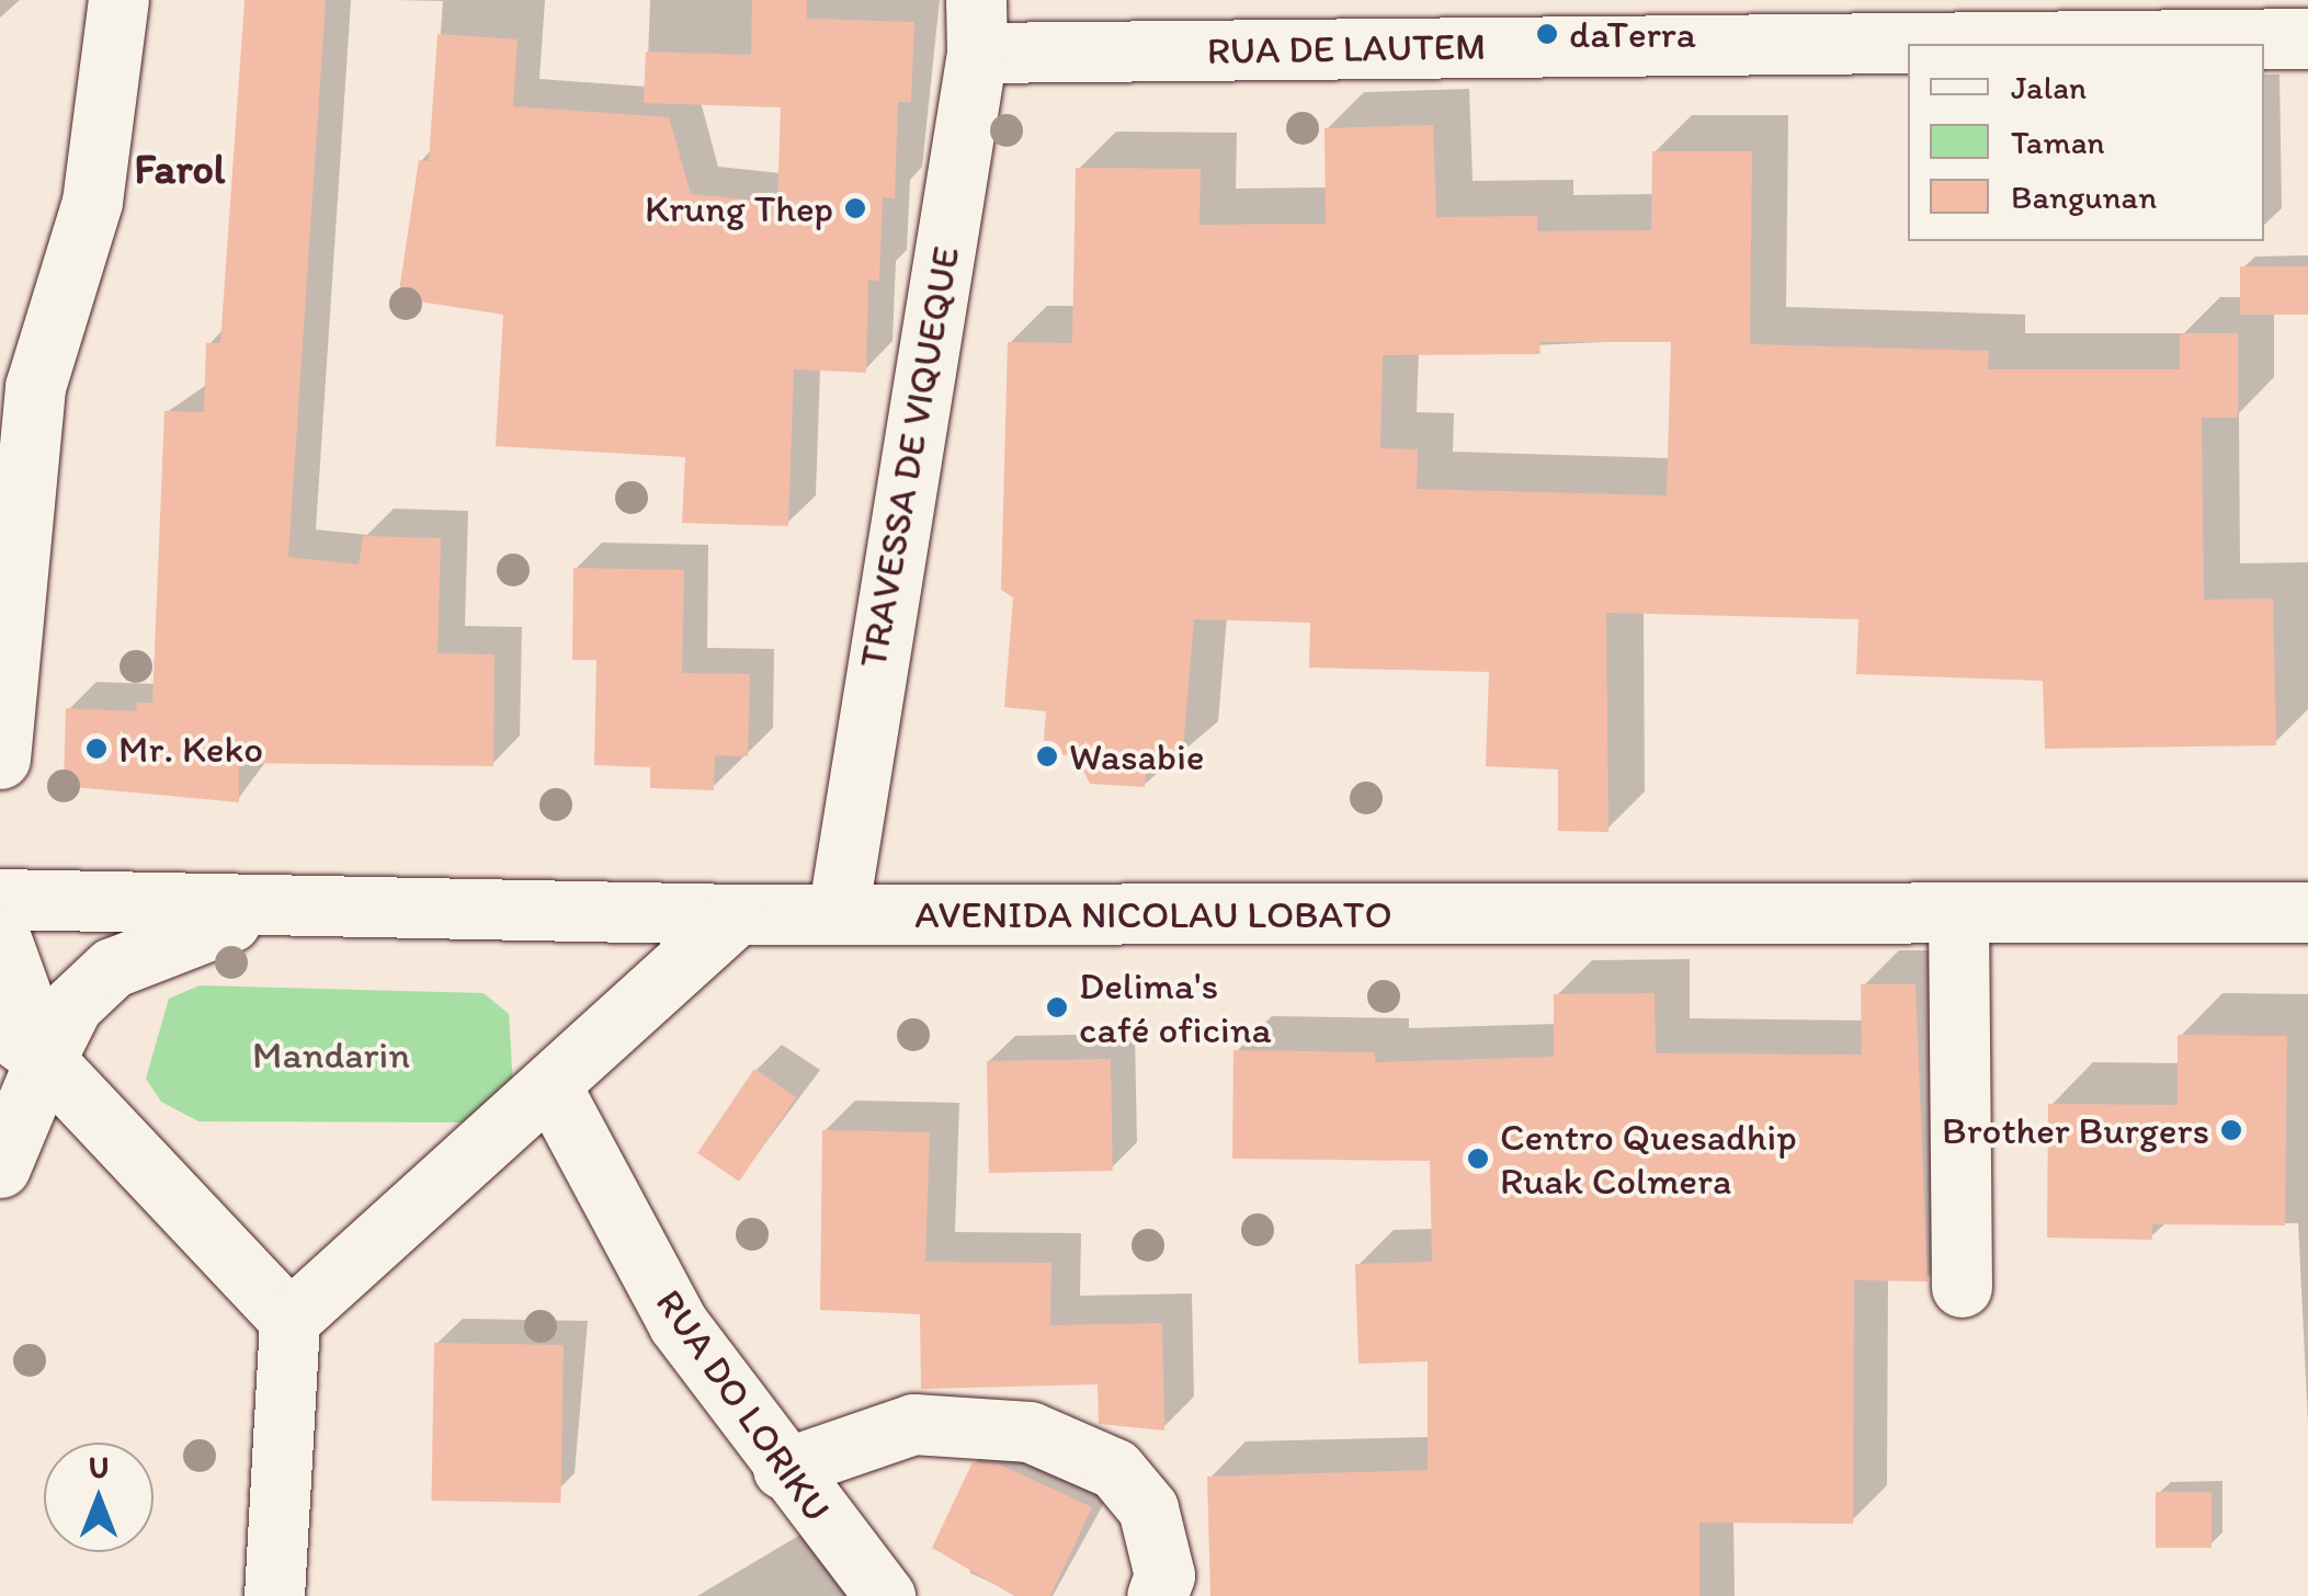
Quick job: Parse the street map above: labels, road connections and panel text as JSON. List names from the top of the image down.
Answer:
{
  "streets": {
    "main road": [
      "RUA DE LAUTEM",
      "TRAVESSA DE VIQUEQUE",
      "AVENIDA NICOLAU LOBATO",
      "RUA DO LORIKU"
    ]
  },
  "crossings": [
    ["RUA DE LAUTEM", "TRAVESSA DE VIQUEQUE"],
    ["TRAVESSA DE VIQUEQUE", "AVENIDA NICOLAU LOBATO"]
  ],
  "districts": ["Farol"],
  "parks": ["Mandarin"],
  "places": [
    "daTerra",
    "Krung Thep",
    "Mr. Keko",
    "Wasabie",
    "Delima's café oficina",
    "Brother Burgers",
    "Centro Quesadhip Ruak Colmera"
  ],
  "legend": ["Jalan", "Taman", "Bangunan"],
  "north": "top"
}
